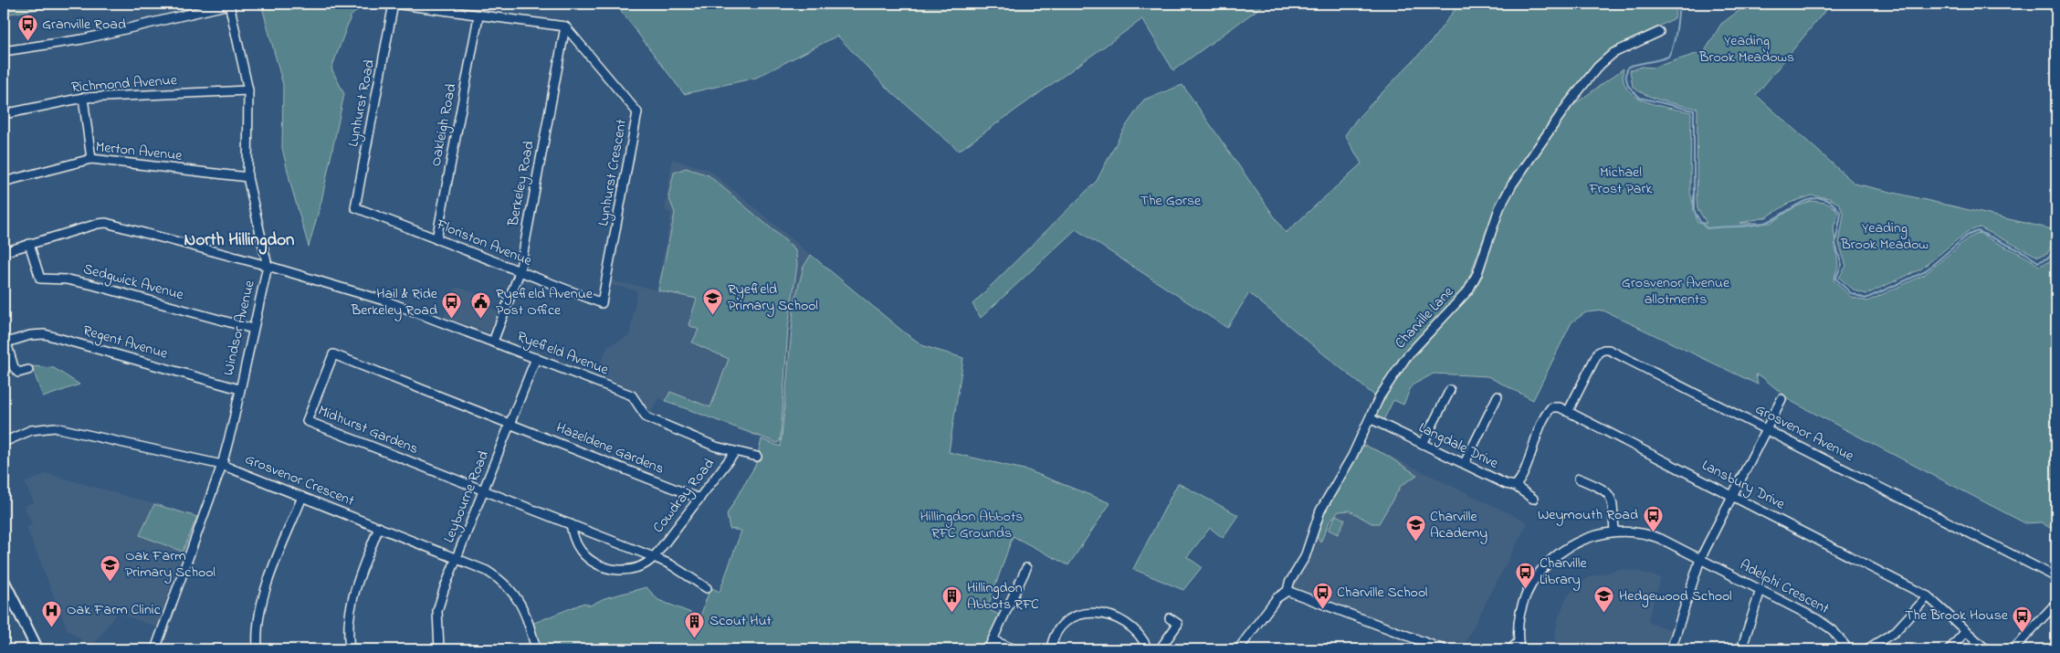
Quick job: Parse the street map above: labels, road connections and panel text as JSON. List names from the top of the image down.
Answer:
{
  "streets": {
    "street": [
      "Richmond Avenue",
      "Lynhurst Road",
      "Oakleigh Road",
      "Merton Avenue",
      "Lynhurst Crescent",
      "Berkeley Road",
      "Floriston Avenue",
      "Sedgwick Avenue",
      "Charville Lane",
      "Windsor Avenue",
      "Regent Avenue",
      "Ryefield Avenue",
      "Midhurst Gardens",
      "Grosvenor Avenue",
      "Langdale Drive",
      "Hazeldene Gardens",
      "Grosvenor Crescent",
      "Lansbury Drive",
      "Cowdray Road",
      "Leybourne Road",
      "Adelphi Crescent"
    ]
  },
  "crossings": [
    ["Richmond Avenue", "Windsor Avenue"],
    ["Lynhurst Road", "Floriston Avenue"],
    ["Oakleigh Road", "Floriston Avenue"],
    ["Merton Avenue", "Windsor Avenue"],
    ["Lynhurst Crescent", "Berkeley Road"],
    ["Lynhurst Crescent", "Floriston Avenue"],
    ["Berkeley Road", "Floriston Avenue"],
    ["Berkeley Road", "Ryefield Avenue"],
    ["Sedgwick Avenue", "Windsor Avenue"],
    ["Sedgwick Avenue", "Ryefield Avenue"],
    ["Charville Lane", "Langdale Drive"],
    ["Windsor Avenue", "Regent Avenue"],
    ["Windsor Avenue", "Ryefield Avenue"],
    ["Windsor Avenue", "Grosvenor Crescent"],
    ["Ryefield Avenue", "Cowdray Road"],
    ["Ryefield Avenue", "Leybourne Road"],
    ["Midhurst Gardens", "Hazeldene Gardens"],
    ["Midhurst Gardens", "Leybourne Road"],
    ["Grosvenor Avenue", "Lansbury Drive"],
    ["Langdale Drive", "Lansbury Drive"],
    ["Hazeldene Gardens", "Cowdray Road"],
    ["Hazeldene Gardens", "Leybourne Road"],
    ["Grosvenor Crescent", "Leybourne Road"]
  ],
  "districts": ["North Hillingdon"],
  "parks": [
    "Yeading Brook Meadows",
    "Michael Frost Park",
    "The Gorse",
    "Yeading Brook Meadow",
    "Grosvenor Avenue allotments",
    "Hillingdon Abbots RFC Grounds"
  ],
  "places": {
    "bus stop": [
      "Granville Road",
      "Hail & Ride Berkeley Road",
      "Weymouth Road",
      "Charville Library",
      "Charville School",
      "The Brook House"
    ],
    "school or university": [
      "Ryefield Primary School",
      "Charville Academy",
      "Oak Farm Primary School",
      "Hedgewood School"
    ],
    "public building": ["Ryefield Avenue Post Office"],
    "building": ["Hillingdon Abbots RFC", "Scout Hut"],
    "hospital": ["Oak Farm Clinic"]
  }
}
